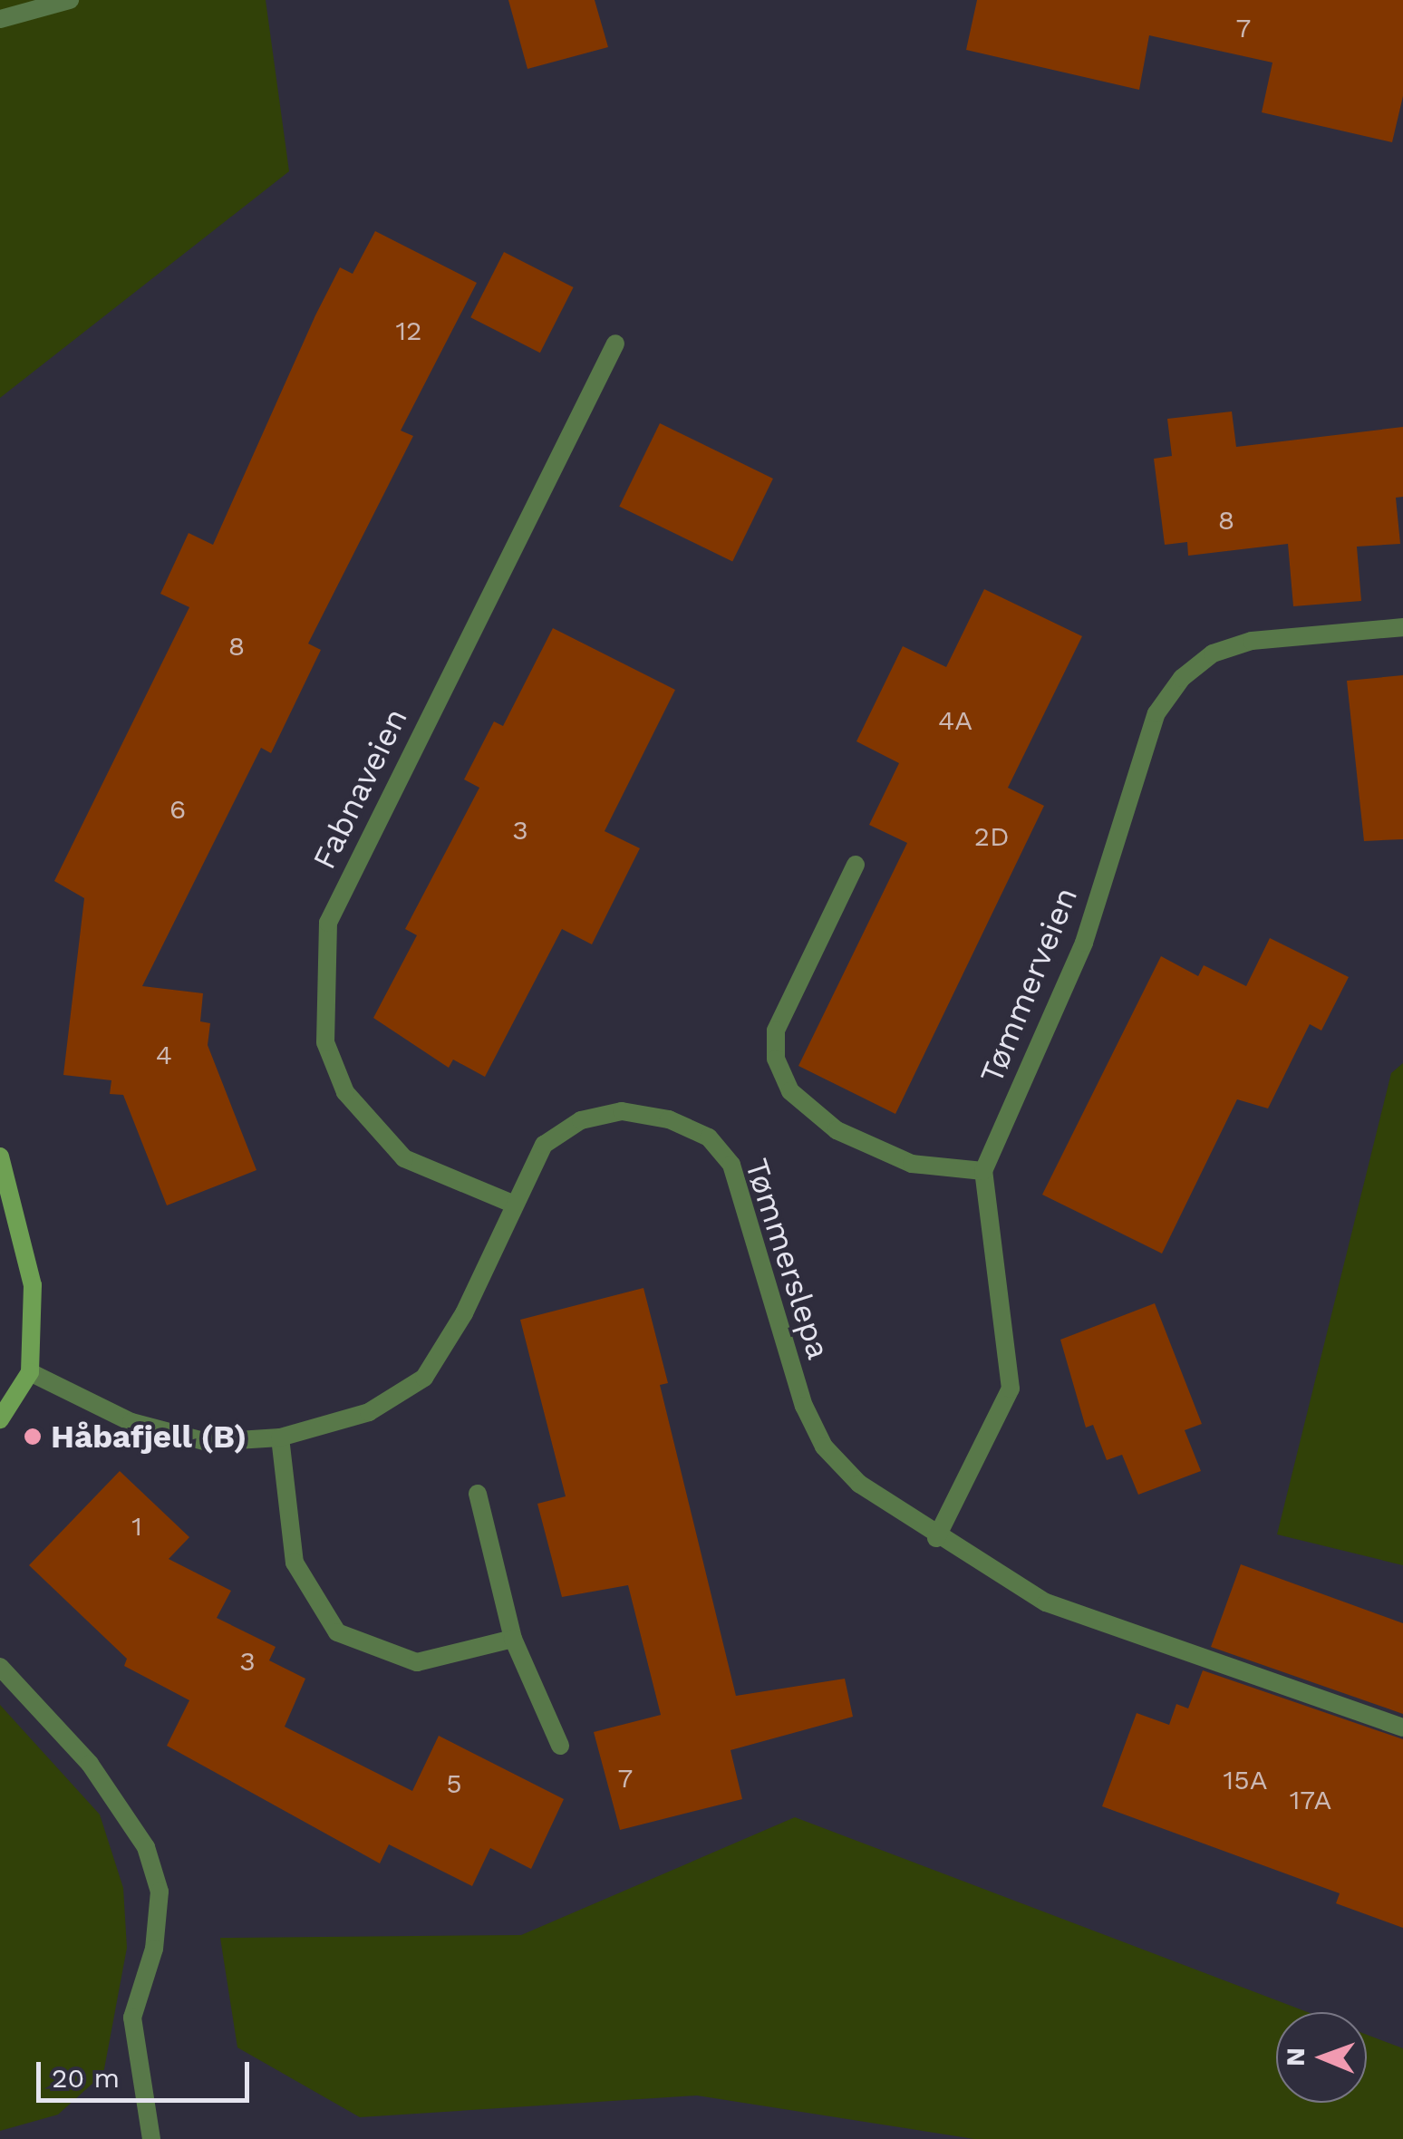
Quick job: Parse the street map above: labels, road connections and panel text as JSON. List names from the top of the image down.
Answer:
{
  "streets": {
    "street": ["Fabnaveien", "Tømmerveien", "Tømmerslepa"]
  },
  "crossings": [
    ["Fabnaveien", "Tømmerslepa"]
  ],
  "places": ["Håbafjell (B)"],
  "house_numbers": [
    "7",
    "12",
    "8",
    "8",
    "4A",
    "6",
    "3",
    "2D",
    "4",
    "1",
    "3",
    "7",
    "15A",
    "5",
    "17A"
  ],
  "scale_bar": "20 m",
  "north": "left"
}
